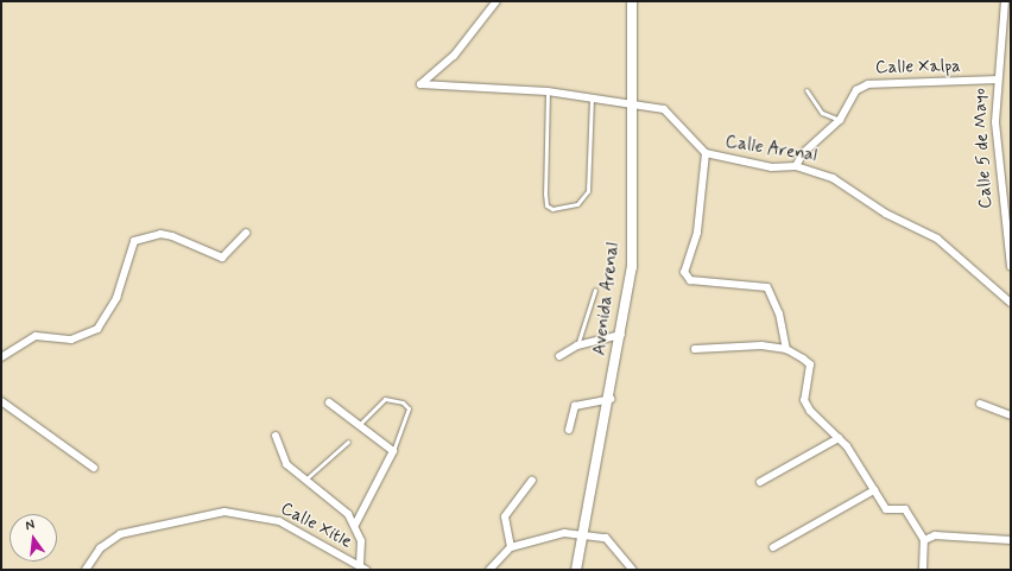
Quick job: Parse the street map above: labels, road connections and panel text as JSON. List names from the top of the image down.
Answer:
{
  "streets": {
    "street": [
      "Calle Xalpa",
      "Calle 5 de Mayo",
      "Calle Arenal",
      "Avenida Arenal",
      "Calle Xitle"
    ]
  },
  "crossings": [
    ["Calle Xalpa", "Calle 5 de Mayo"],
    ["Calle Xalpa", "Calle Arenal"],
    ["Calle Arenal", "Avenida Arenal"]
  ],
  "north": "top"
}
